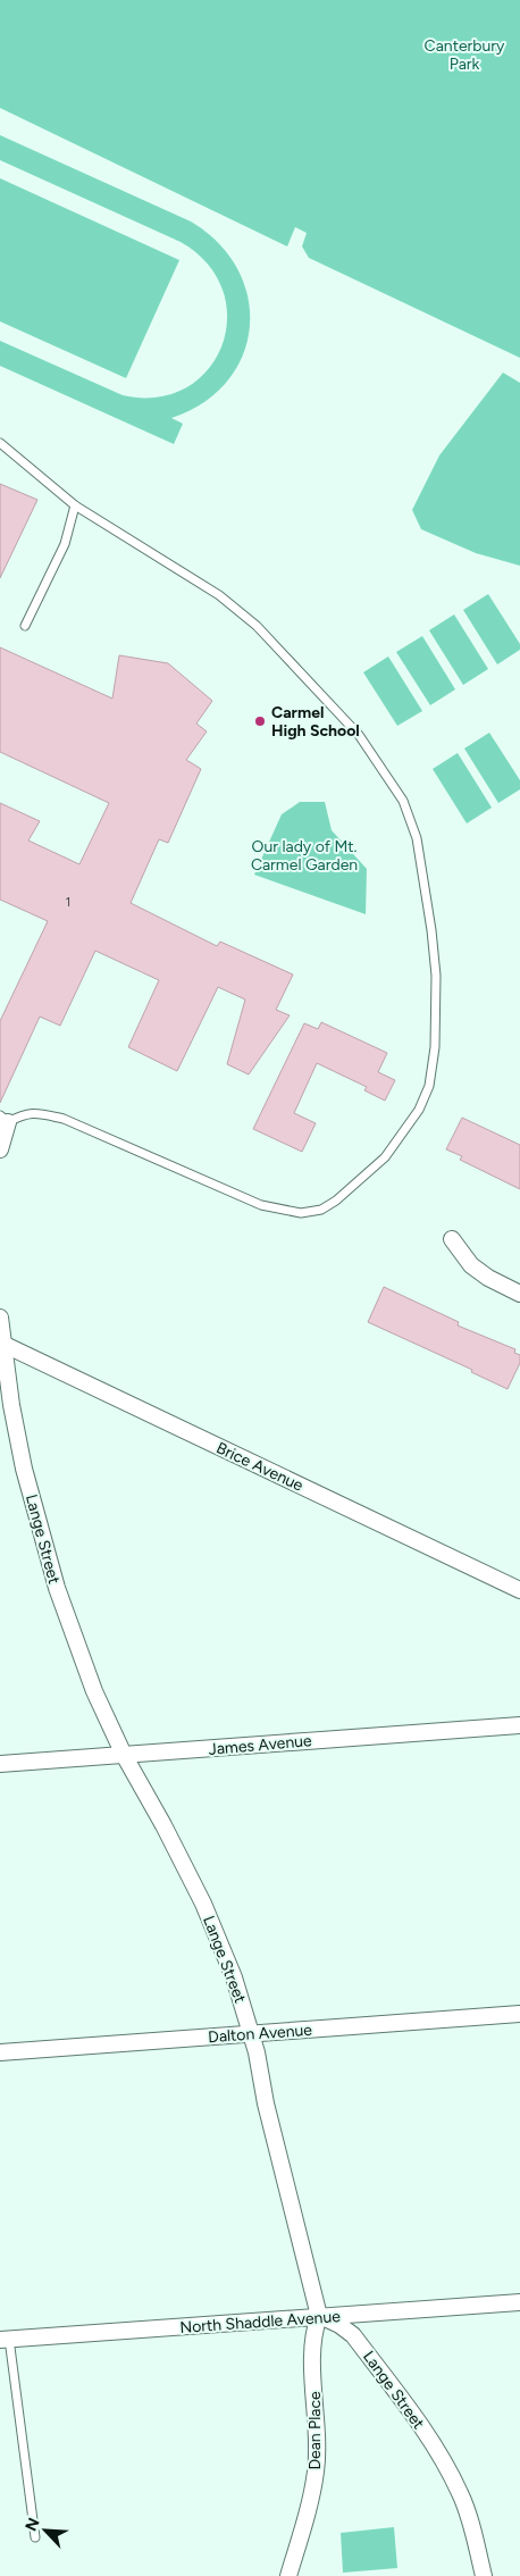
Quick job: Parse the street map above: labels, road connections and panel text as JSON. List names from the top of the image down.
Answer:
{
  "streets": {
    "street": [
      "Brice Avenue",
      "Lange Street",
      "James Avenue",
      "Dalton Avenue",
      "North Shaddle Avenue",
      "Dean Place"
    ]
  },
  "crossings": [
    ["Brice Avenue", "Lange Street"],
    ["Lange Street", "James Avenue"],
    ["Lange Street", "Dalton Avenue"],
    ["Lange Street", "North Shaddle Avenue"],
    ["Lange Street", "Dean Place"],
    ["North Shaddle Avenue", "Dean Place"]
  ],
  "parks": ["Canterbury Park", "Our lady of Mt. Carmel Garden"],
  "places": ["Carmel High School"],
  "house_numbers": ["1"],
  "north": "top left"
}
